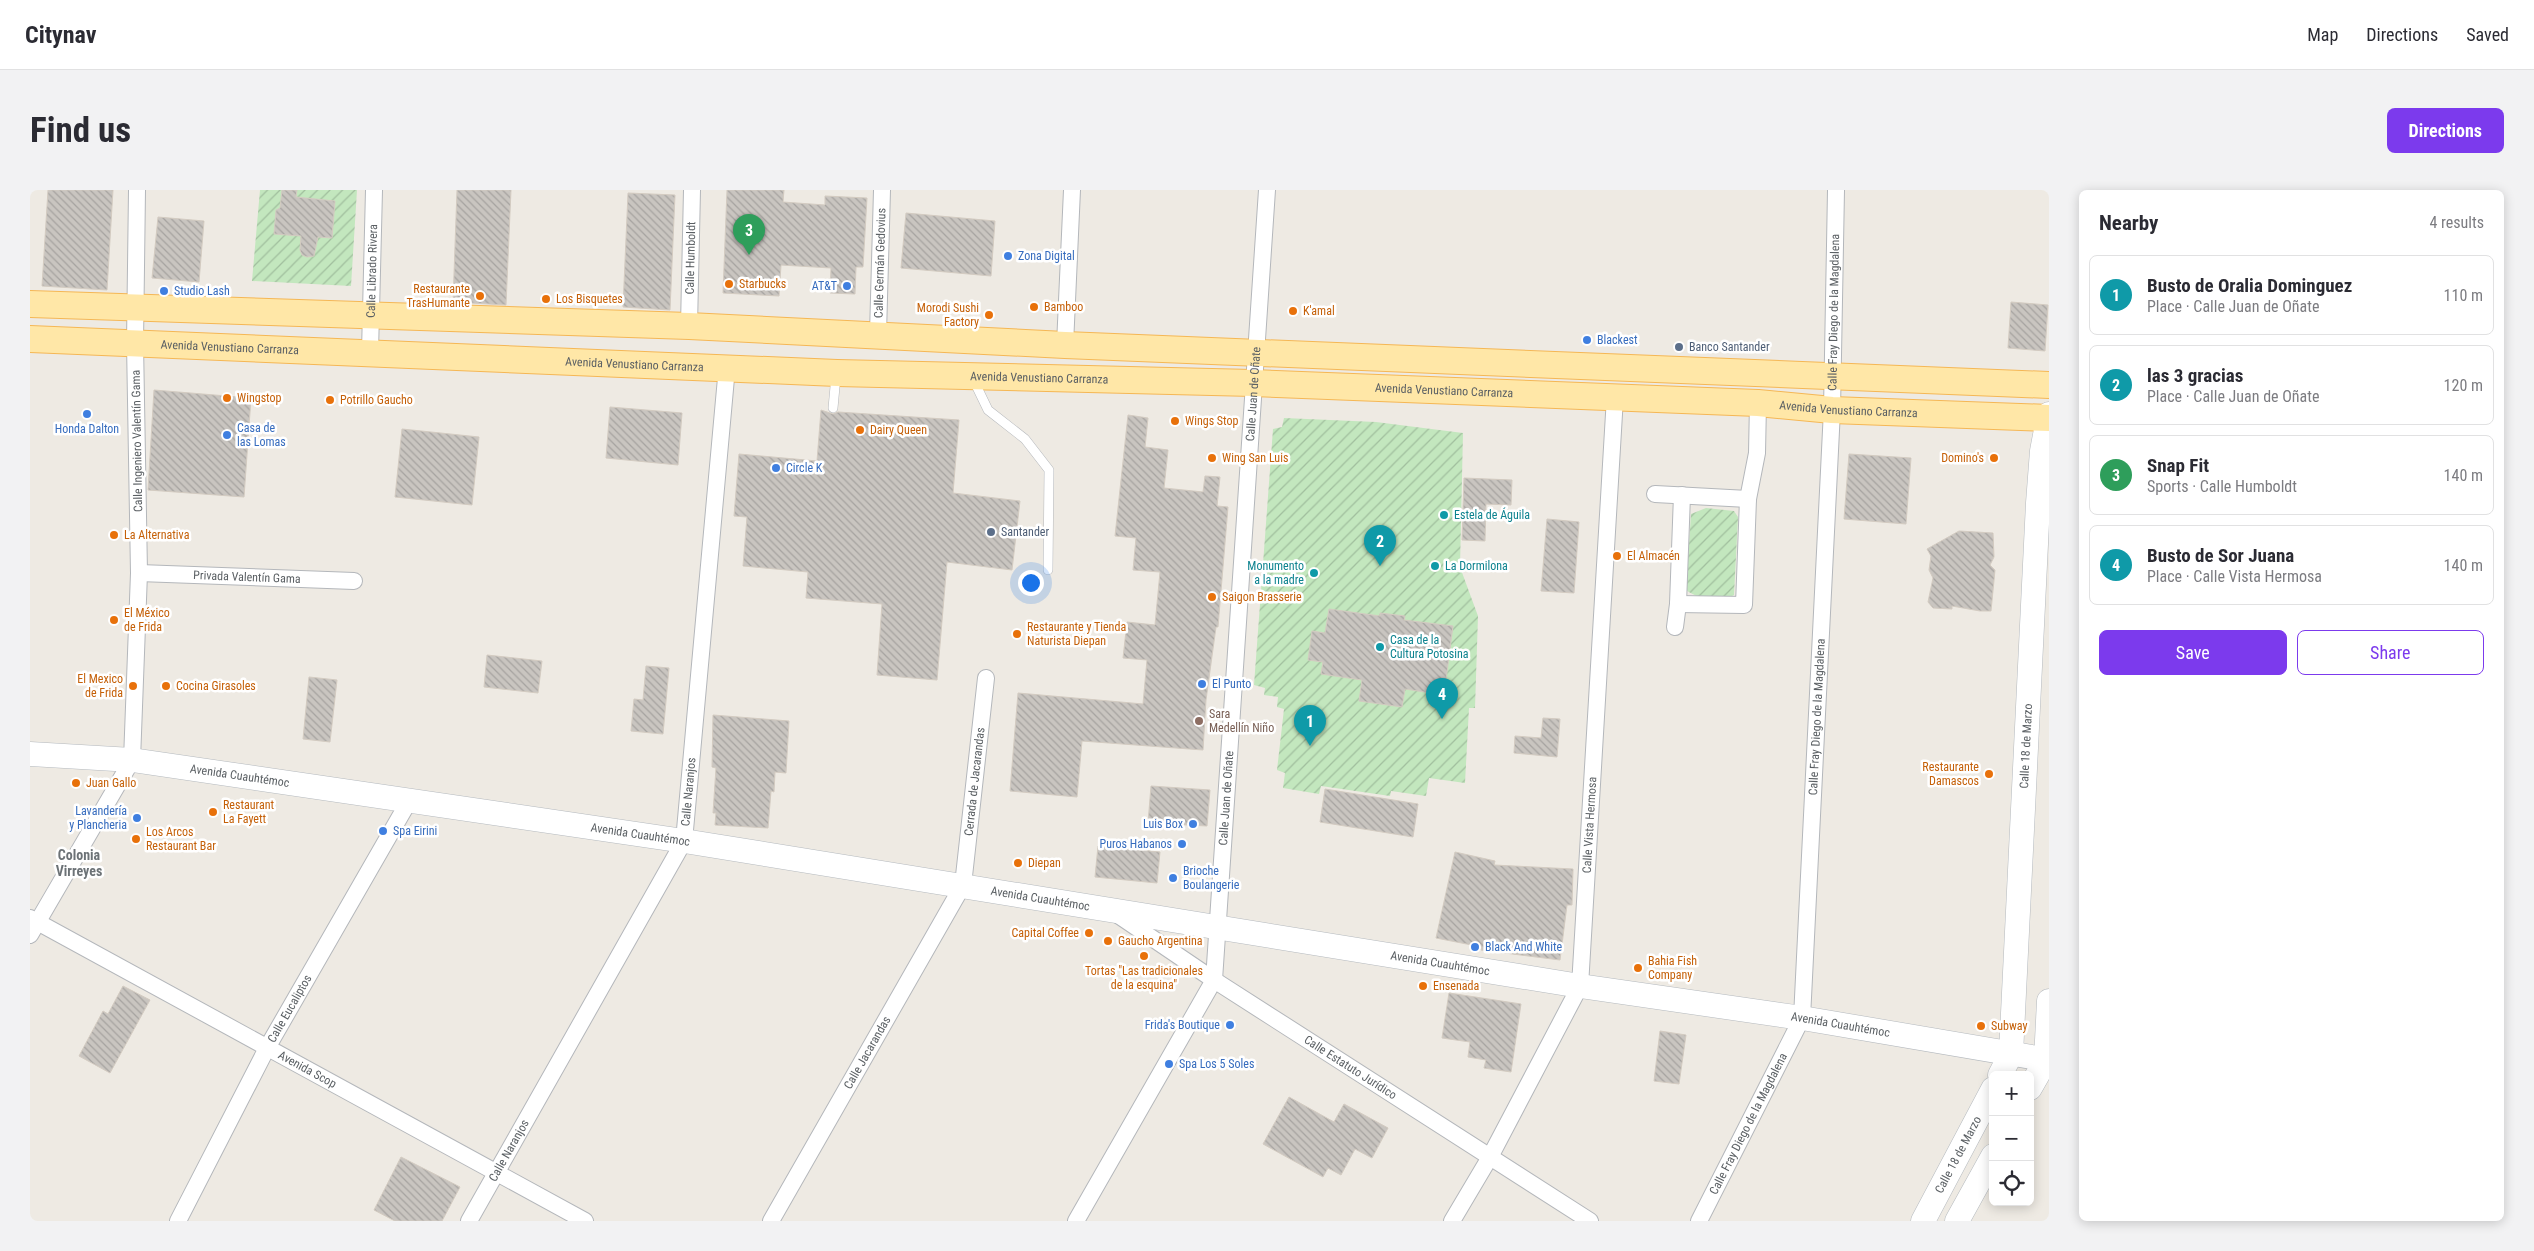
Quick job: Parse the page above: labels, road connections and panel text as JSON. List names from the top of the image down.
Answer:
{
  "streets": {
    "main road": ["Avenida Venustiano Carranza"],
    "street": [
      "Calle Humboldt",
      "Calle Germán Gedovius",
      "Calle Librado Rivera",
      "Calle Fray Diego de la Magdalena",
      "Calle Juan de Oñate",
      "Calle Ingeniero Valentín Gama",
      "Privada Valentín Gama",
      "Calle 18 de Marzo",
      "Avenida Cuauhtémoc",
      "Cerrada de Jacarandas",
      "Calle Naranjos",
      "Calle Vista Hermosa",
      "Calle Eucaliptos",
      "Calle Jacarandas",
      "Calle Estatuto Jurídico",
      "Avenida Scop"
    ]
  },
  "crossings": [
    ["Calle Librado Rivera", "Avenida Venustiano Carranza"],
    ["Calle Fray Diego de la Magdalena", "Avenida Venustiano Carranza"],
    ["Calle Fray Diego de la Magdalena", "Avenida Cuauhtémoc"],
    ["Avenida Venustiano Carranza", "Calle Juan de Oñate"],
    ["Avenida Venustiano Carranza", "Calle Ingeniero Valentín Gama"],
    ["Avenida Venustiano Carranza", "Calle 18 de Marzo"],
    ["Avenida Venustiano Carranza", "Calle Naranjos"],
    ["Avenida Venustiano Carranza", "Calle Vista Hermosa"],
    ["Calle Juan de Oñate", "Avenida Cuauhtémoc"],
    ["Calle Juan de Oñate", "Calle Estatuto Jurídico"],
    ["Calle Ingeniero Valentín Gama", "Privada Valentín Gama"],
    ["Calle Ingeniero Valentín Gama", "Avenida Cuauhtémoc"],
    ["Calle Ingeniero Valentín Gama", "Avenida Scop"],
    ["Calle 18 de Marzo", "Avenida Cuauhtémoc"],
    ["Avenida Cuauhtémoc", "Cerrada de Jacarandas"],
    ["Avenida Cuauhtémoc", "Calle Naranjos"],
    ["Avenida Cuauhtémoc", "Calle Vista Hermosa"],
    ["Avenida Cuauhtémoc", "Calle Eucaliptos"],
    ["Avenida Cuauhtémoc", "Calle Jacarandas"],
    ["Avenida Cuauhtémoc", "Calle Estatuto Jurídico"],
    ["Cerrada de Jacarandas", "Calle Jacarandas"],
    ["Calle Naranjos", "Avenida Scop"],
    ["Calle Vista Hermosa", "Calle Estatuto Jurídico"],
    ["Calle Eucaliptos", "Avenida Scop"]
  ],
  "districts": ["Colonia Virreyes"],
  "places": [
    "Zona Digital",
    "Starbucks",
    "AT&T",
    "Studio Lash",
    "Restaurante TrasHumante",
    "Los Bisquetes",
    "Bamboo",
    "K'amal",
    "Morodi Sushi Factory",
    "Blackest",
    "Banco Santander",
    "Wingstop",
    "Potrillo Gaucho",
    "Honda Dalton",
    "Wings Stop",
    "Dairy Queen",
    "Casa de las Lomas",
    "Wing San Luis",
    "Domino's",
    "Circle K",
    "Estela de Águila",
    "Santander",
    "La Alternativa",
    "El Almacén",
    "La Dormilona",
    "Monumento a la madre",
    "Saigon Brasserie",
    "El México de Frida",
    "Restaurante y Tienda Naturista Diepan",
    "Casa de la Cultura Potosina",
    "El Punto",
    "El Mexico de Frida",
    "Cocina Girasoles",
    "Sara Medellín Niño",
    "Restaurante Damascos",
    "Juan Gallo",
    "Restaurant La Fayett",
    "Lavandería y Plancheria",
    "Luis Box",
    "Spa Eirini",
    "Los Arcos Restaurant Bar",
    "Puros Habanos",
    "Diepan",
    "Brioche Boulangerie",
    "Capital Coffee",
    "Gaucho Argentina",
    "Black And White",
    "Tortas \"Las tradicionales de la esquina\"",
    "Bahia Fish Company",
    "Ensenada",
    "Frida's Boutique",
    "Subway",
    "Spa Los 5 Soles"
  ],
  "page": {
    "header": "Citynav",
    "nav": ["Map", "Directions", "Saved"],
    "buttons": [
      "Directions",
      ["Save", "Share"]
    ],
    "title": "Find us",
    "heading": ["Nearby", "4 results"],
    "pins": [
      "3",
      "2",
      "4",
      "1"
    ],
    "list": [
      {
        "mark": "1",
        "name": "Busto de Oralia Dominguez",
        "note": "Place · Calle Juan de Oñate",
        "value": "110 m"
      },
      {
        "mark": "2",
        "name": "las 3 gracias",
        "note": "Place · Calle Juan de Oñate",
        "value": "120 m"
      },
      {
        "mark": "3",
        "name": "Snap Fit",
        "note": "Sports · Calle Humboldt",
        "value": "140 m"
      },
      {
        "mark": "4",
        "name": "Busto de Sor Juana",
        "note": "Place · Calle Vista Hermosa",
        "value": "140 m"
      }
    ],
    "map_buttons": ["+", "−"]
  }
}
